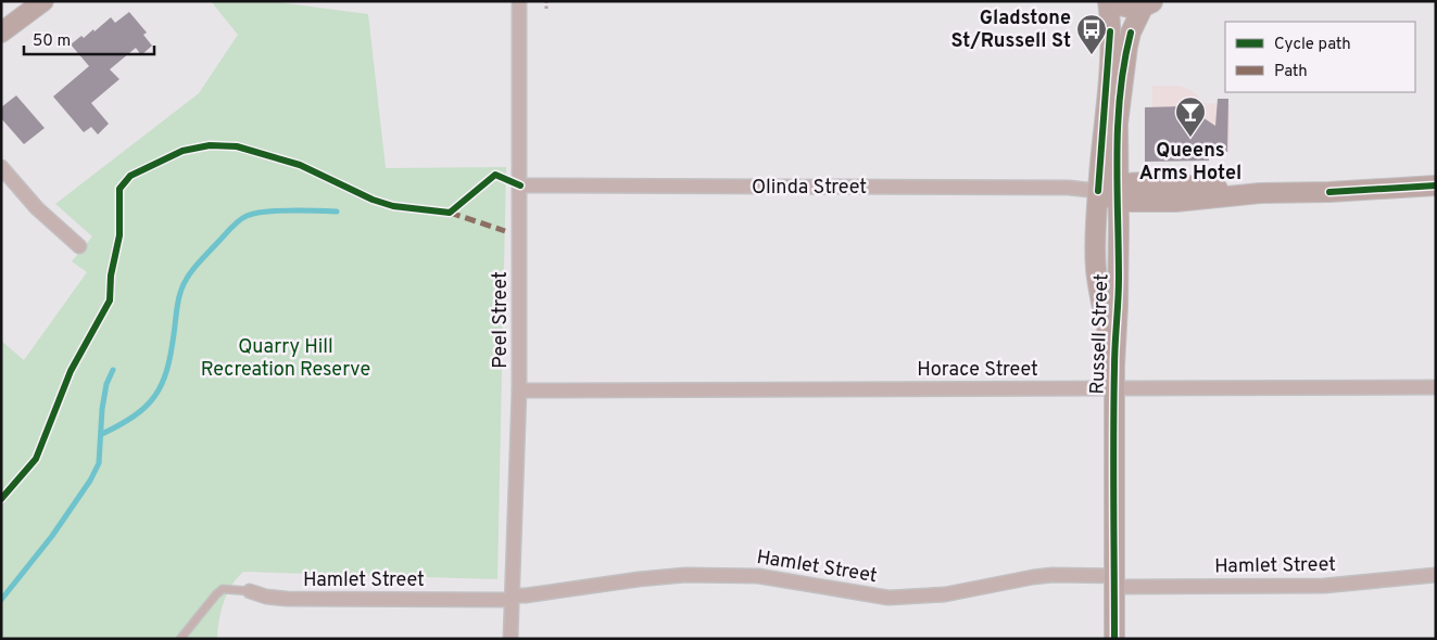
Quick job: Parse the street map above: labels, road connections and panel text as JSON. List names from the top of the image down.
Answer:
{
  "streets": {
    "main road": ["Olinda Street", "Russell Street"],
    "street": ["Peel Street", "Horace Street", "Hamlet Street"]
  },
  "crossings": [
    ["Olinda Street", "Peel Street"],
    ["Olinda Street", "Russell Street"],
    ["Peel Street", "Horace Street"],
    ["Peel Street", "Hamlet Street"],
    ["Russell Street", "Horace Street"],
    ["Russell Street", "Hamlet Street"]
  ],
  "parks": ["Quarry Hill Recreation Reserve"],
  "places": {
    "bus stop": ["Gladstone St/Russell St"],
    "bar": ["Queens Arms Hotel"]
  },
  "legend": ["Cycle path", "Path"],
  "scale_bar": "50 m"
}
